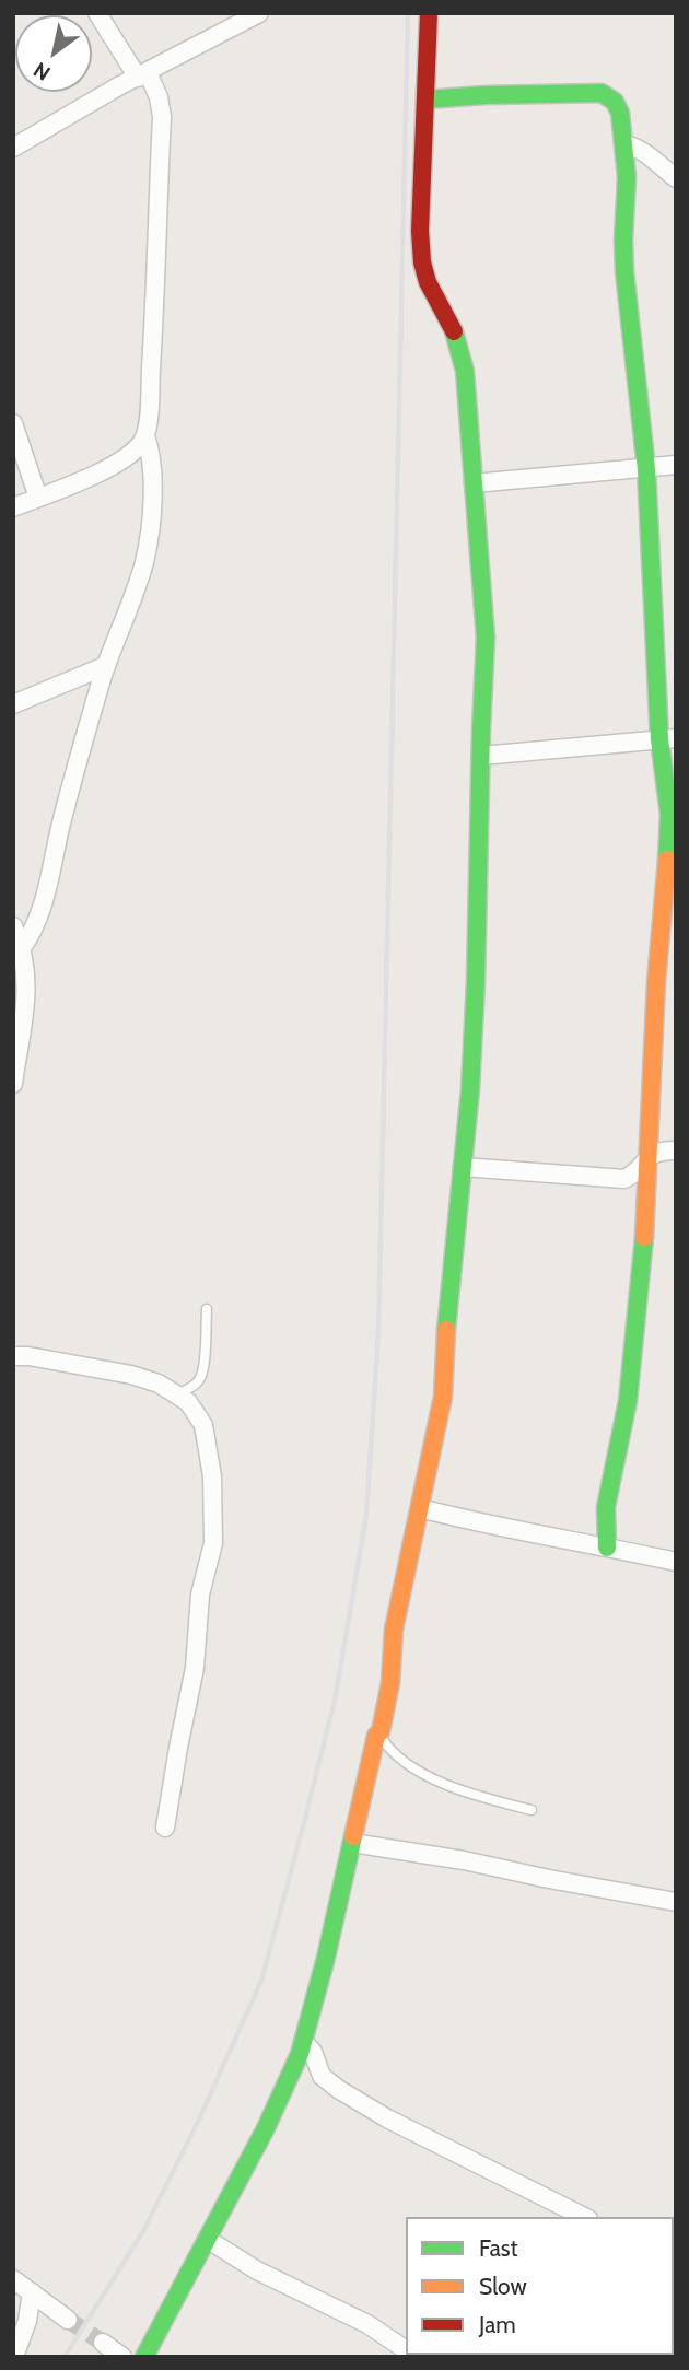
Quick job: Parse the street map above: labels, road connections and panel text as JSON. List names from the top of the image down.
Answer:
{
  "legend": ["Fast", "Slow", "Jam"],
  "north": "bottom left"
}
